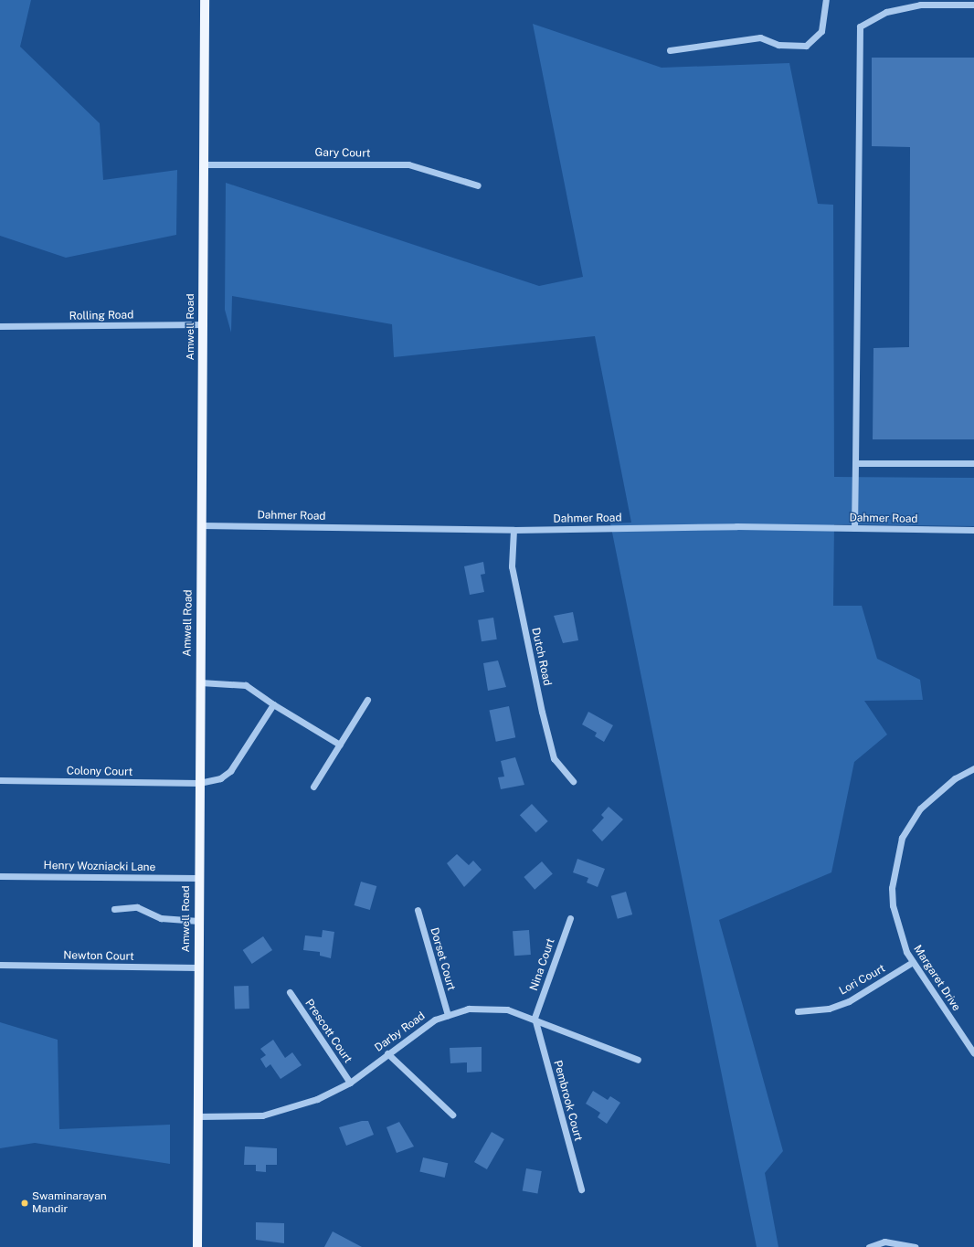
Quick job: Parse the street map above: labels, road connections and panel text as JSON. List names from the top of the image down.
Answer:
{
  "streets": {
    "main road": ["Amwell Road"],
    "street": [
      "Gary Court",
      "Rolling Road",
      "Dahmer Road",
      "Dutch Road",
      "Colony Court",
      "Henry Wozniacki Lane",
      "Newton Court",
      "Dorset Court",
      "Nina Court",
      "Margaret Drive",
      "Lori Court",
      "Prescott Court",
      "Darby Road",
      "Pembrook Court"
    ]
  },
  "crossings": [
    ["Gary Court", "Amwell Road"],
    ["Rolling Road", "Amwell Road"],
    ["Amwell Road", "Dahmer Road"],
    ["Amwell Road", "Colony Court"],
    ["Amwell Road", "Henry Wozniacki Lane"],
    ["Amwell Road", "Newton Court"],
    ["Amwell Road", "Darby Road"],
    ["Dahmer Road", "Dutch Road"],
    ["Dorset Court", "Darby Road"],
    ["Nina Court", "Darby Road"],
    ["Nina Court", "Pembrook Court"],
    ["Margaret Drive", "Lori Court"],
    ["Prescott Court", "Darby Road"],
    ["Darby Road", "Pembrook Court"]
  ],
  "places": ["Swaminarayan Mandir"]
}
